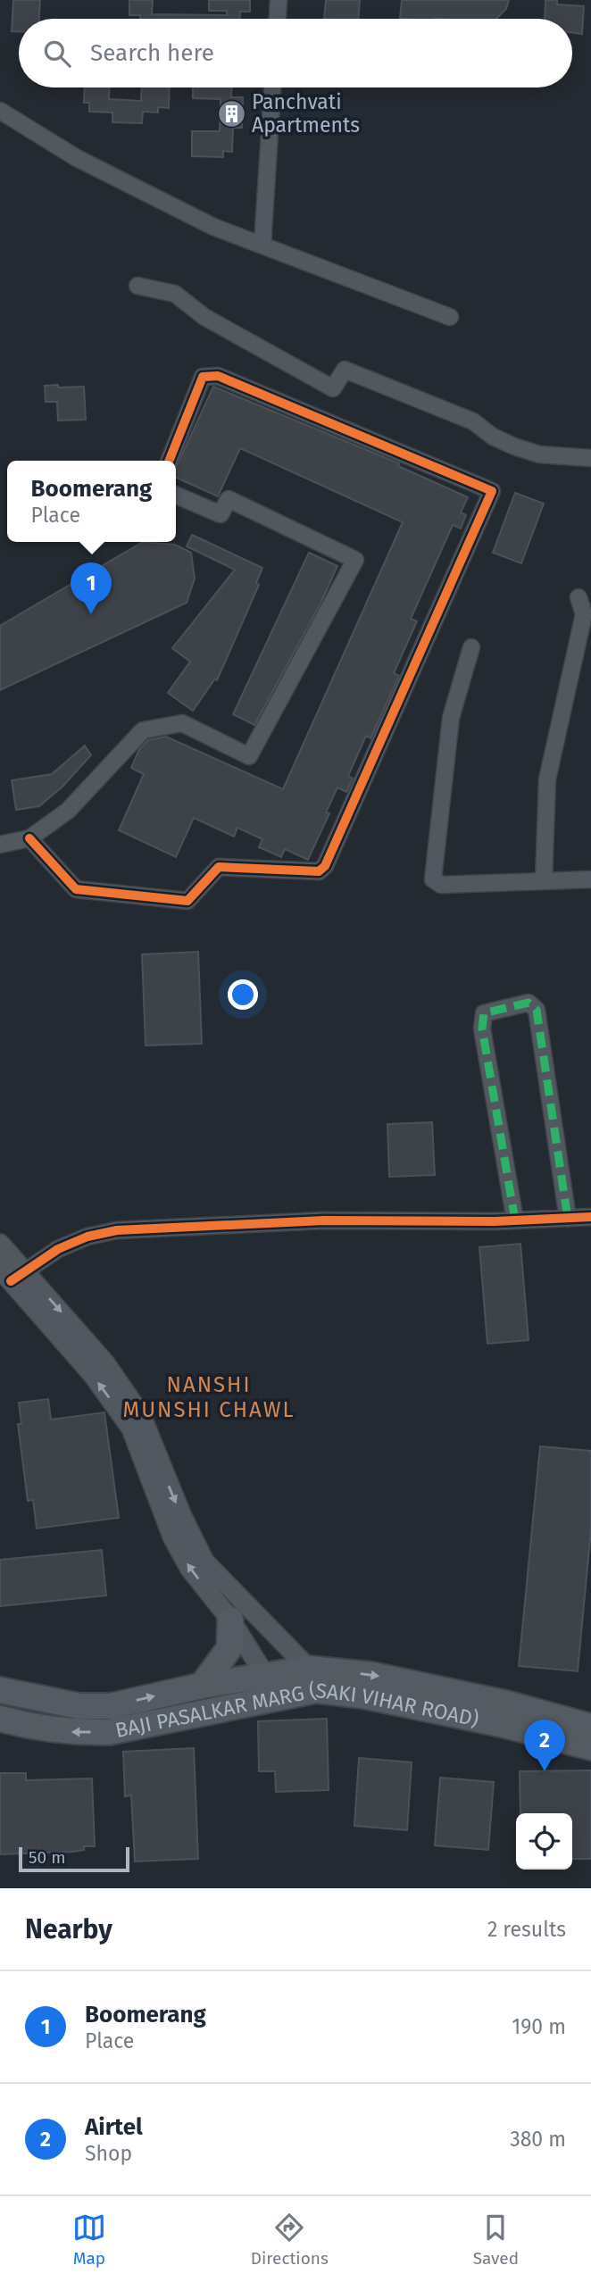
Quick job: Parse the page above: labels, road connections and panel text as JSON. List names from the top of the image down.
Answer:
{
  "streets": {
    "main road": ["BAJI PASALKAR MARG (SAKI VIHAR ROAD)"]
  },
  "districts": ["NANSHI MUNSHI CHAWL"],
  "places": {
    "building": ["Panchvati Apartments"]
  },
  "scale_bar": "50 m",
  "page": {
    "search": "Search here",
    "popup": ["Boomerang", "Place"],
    "pins": ["1", "2"],
    "scale": "50 m",
    "heading": ["Nearby", "2 results"],
    "list": [
      {
        "mark": "1",
        "name": "Boomerang",
        "note": "Place",
        "value": "190 m"
      },
      {
        "mark": "2",
        "name": "Airtel",
        "note": "Shop",
        "value": "380 m"
      }
    ],
    "nav": ["Map", "Directions", "Saved"]
  }
}
